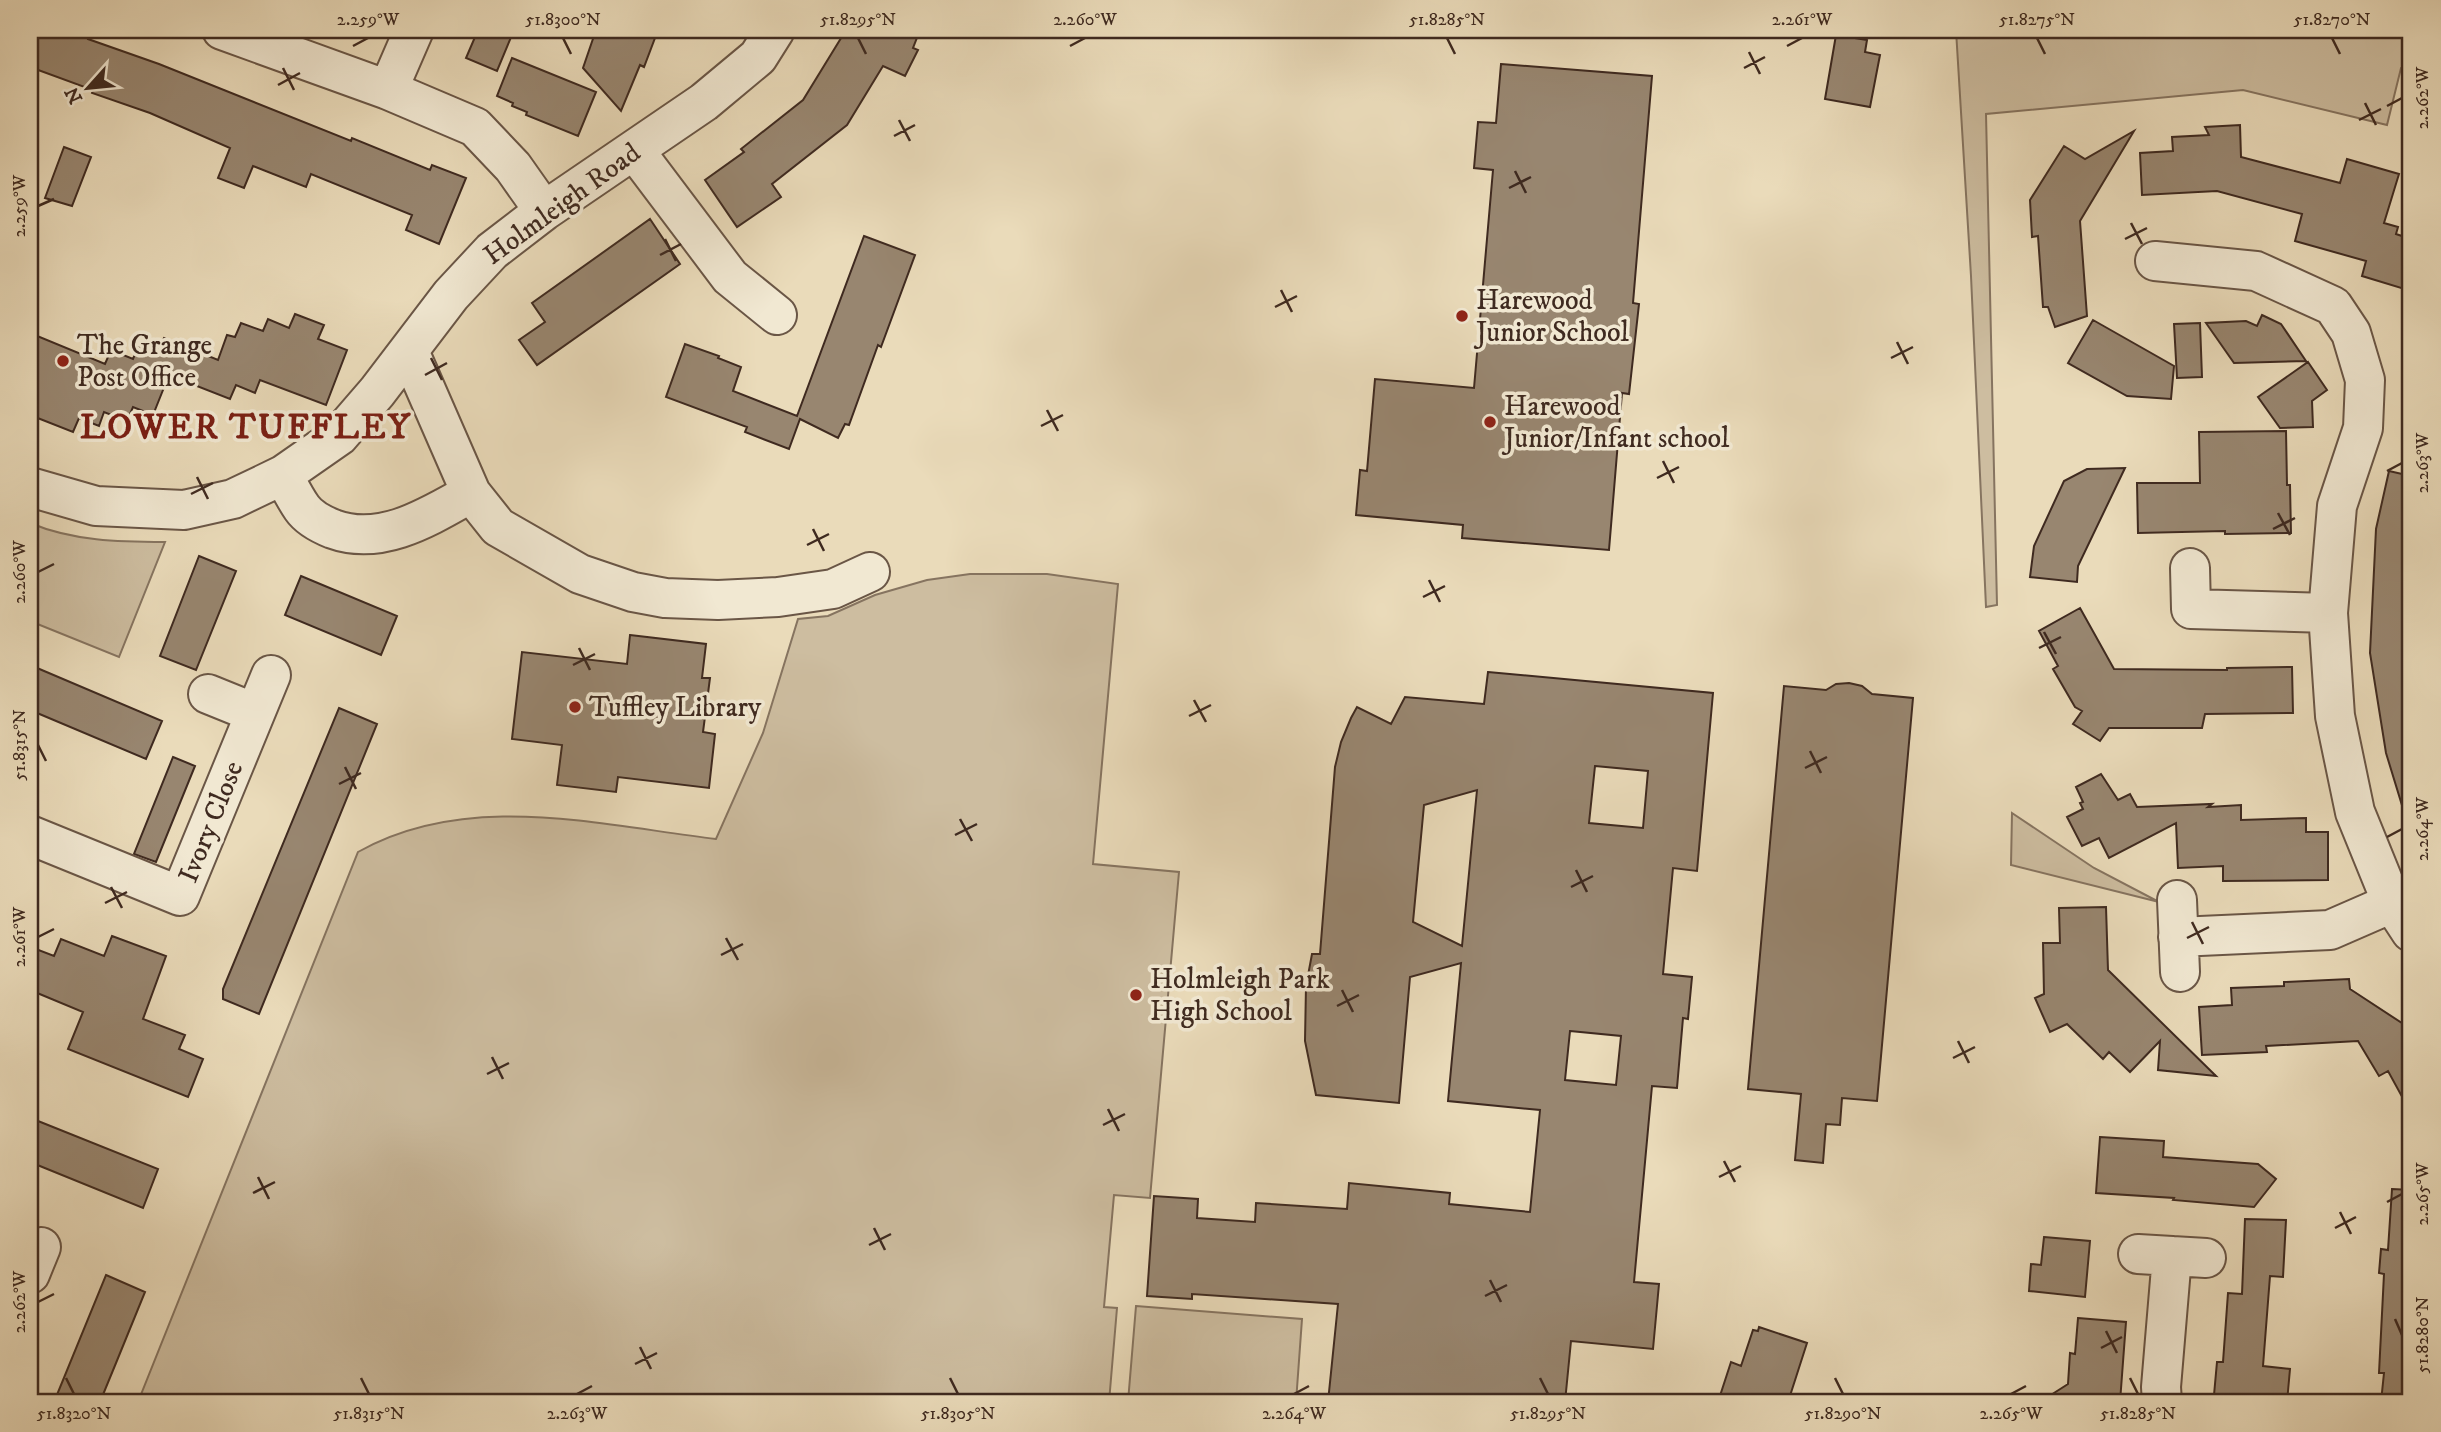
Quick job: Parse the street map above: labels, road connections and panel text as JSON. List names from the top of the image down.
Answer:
{
  "streets": {
    "street": ["Holmleigh Road", "Ivory Close"]
  },
  "districts": ["LOWER TUFFLEY"],
  "places": [
    "Harewood Junior School",
    "The Grange Post Office",
    "Harewood Junior/Infant school",
    "Tuffley Library",
    "Holmleigh Park High School"
  ],
  "north": "bottom left",
  "coordinates": [
    "2.259°W",
    "51.8300°N",
    "51.8295°N",
    "2.260°W",
    "51.8285°N",
    "2.261°W",
    "51.8275°N",
    "51.8270°N",
    "2.262°W",
    "2.263°W",
    "51.8315°N",
    "2.264°W",
    "2.265°W",
    "51.8280°N",
    "51.8320°N",
    "51.8305°N",
    "51.8290°N"
  ]
}
